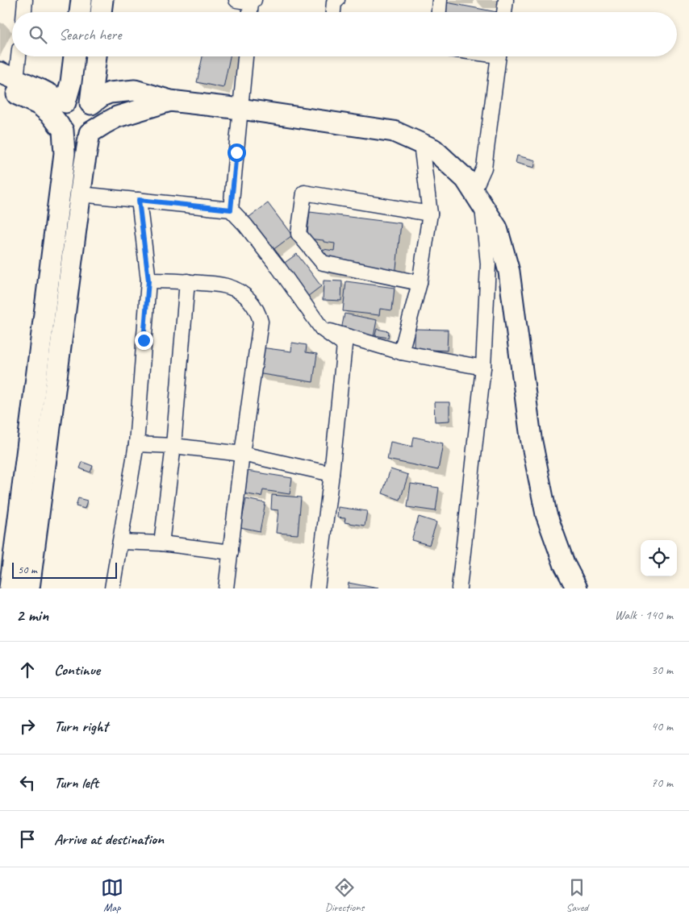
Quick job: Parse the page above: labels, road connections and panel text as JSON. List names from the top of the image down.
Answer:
{
  "scale_bar": "50 m",
  "page": {
    "search": "Search here",
    "scale": "50 m",
    "heading": ["2 min", "Walk · 140 m"],
    "list": [
      ["Continue", "30 m"],
      ["Turn right", "40 m"],
      ["Turn left", "70 m"],
      "Arrive at destination"
    ],
    "nav": ["Map", "Directions", "Saved"]
  }
}
